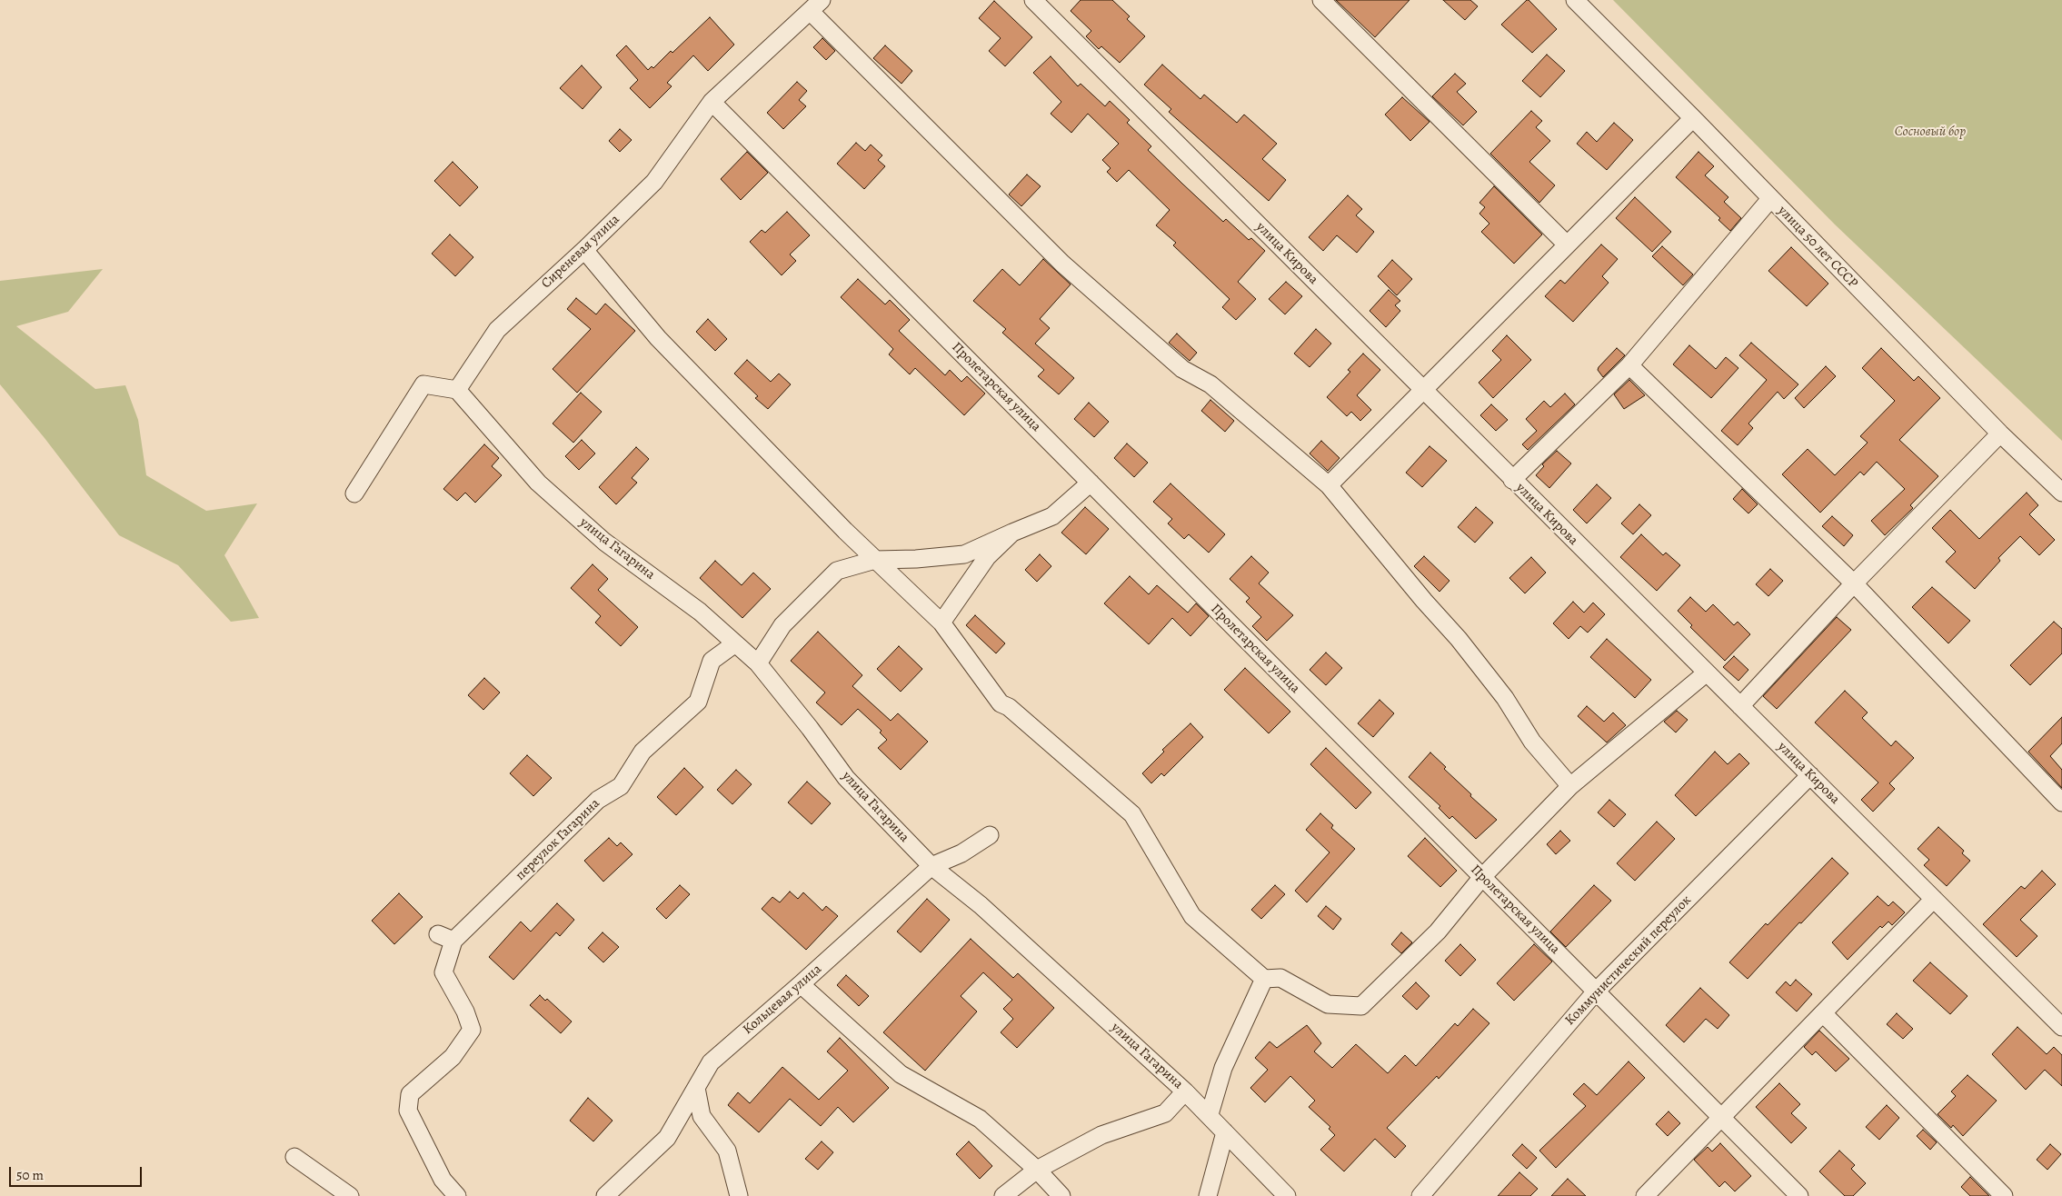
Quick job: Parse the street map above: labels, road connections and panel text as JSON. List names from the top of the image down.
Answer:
{
  "streets": {
    "street": [
      "улица 50 лет СССР",
      "Сиреневая улица",
      "улица Кирова",
      "Пролетарская улица",
      "улица Гагарина",
      "переулок Гагарина",
      "Коммунистический переулок",
      "Кольцевая улица"
    ]
  },
  "crossings": [
    ["Сиреневая улица", "Пролетарская улица"],
    ["Сиреневая улица", "улица Гагарина"],
    ["улица Кирова", "Коммунистический переулок"],
    ["Пролетарская улица", "Коммунистический переулок"],
    ["улица Гагарина", "переулок Гагарина"],
    ["улица Гагарина", "Кольцевая улица"]
  ],
  "parks": ["Сосновый бор"],
  "scale_bar": "50 m"
}
